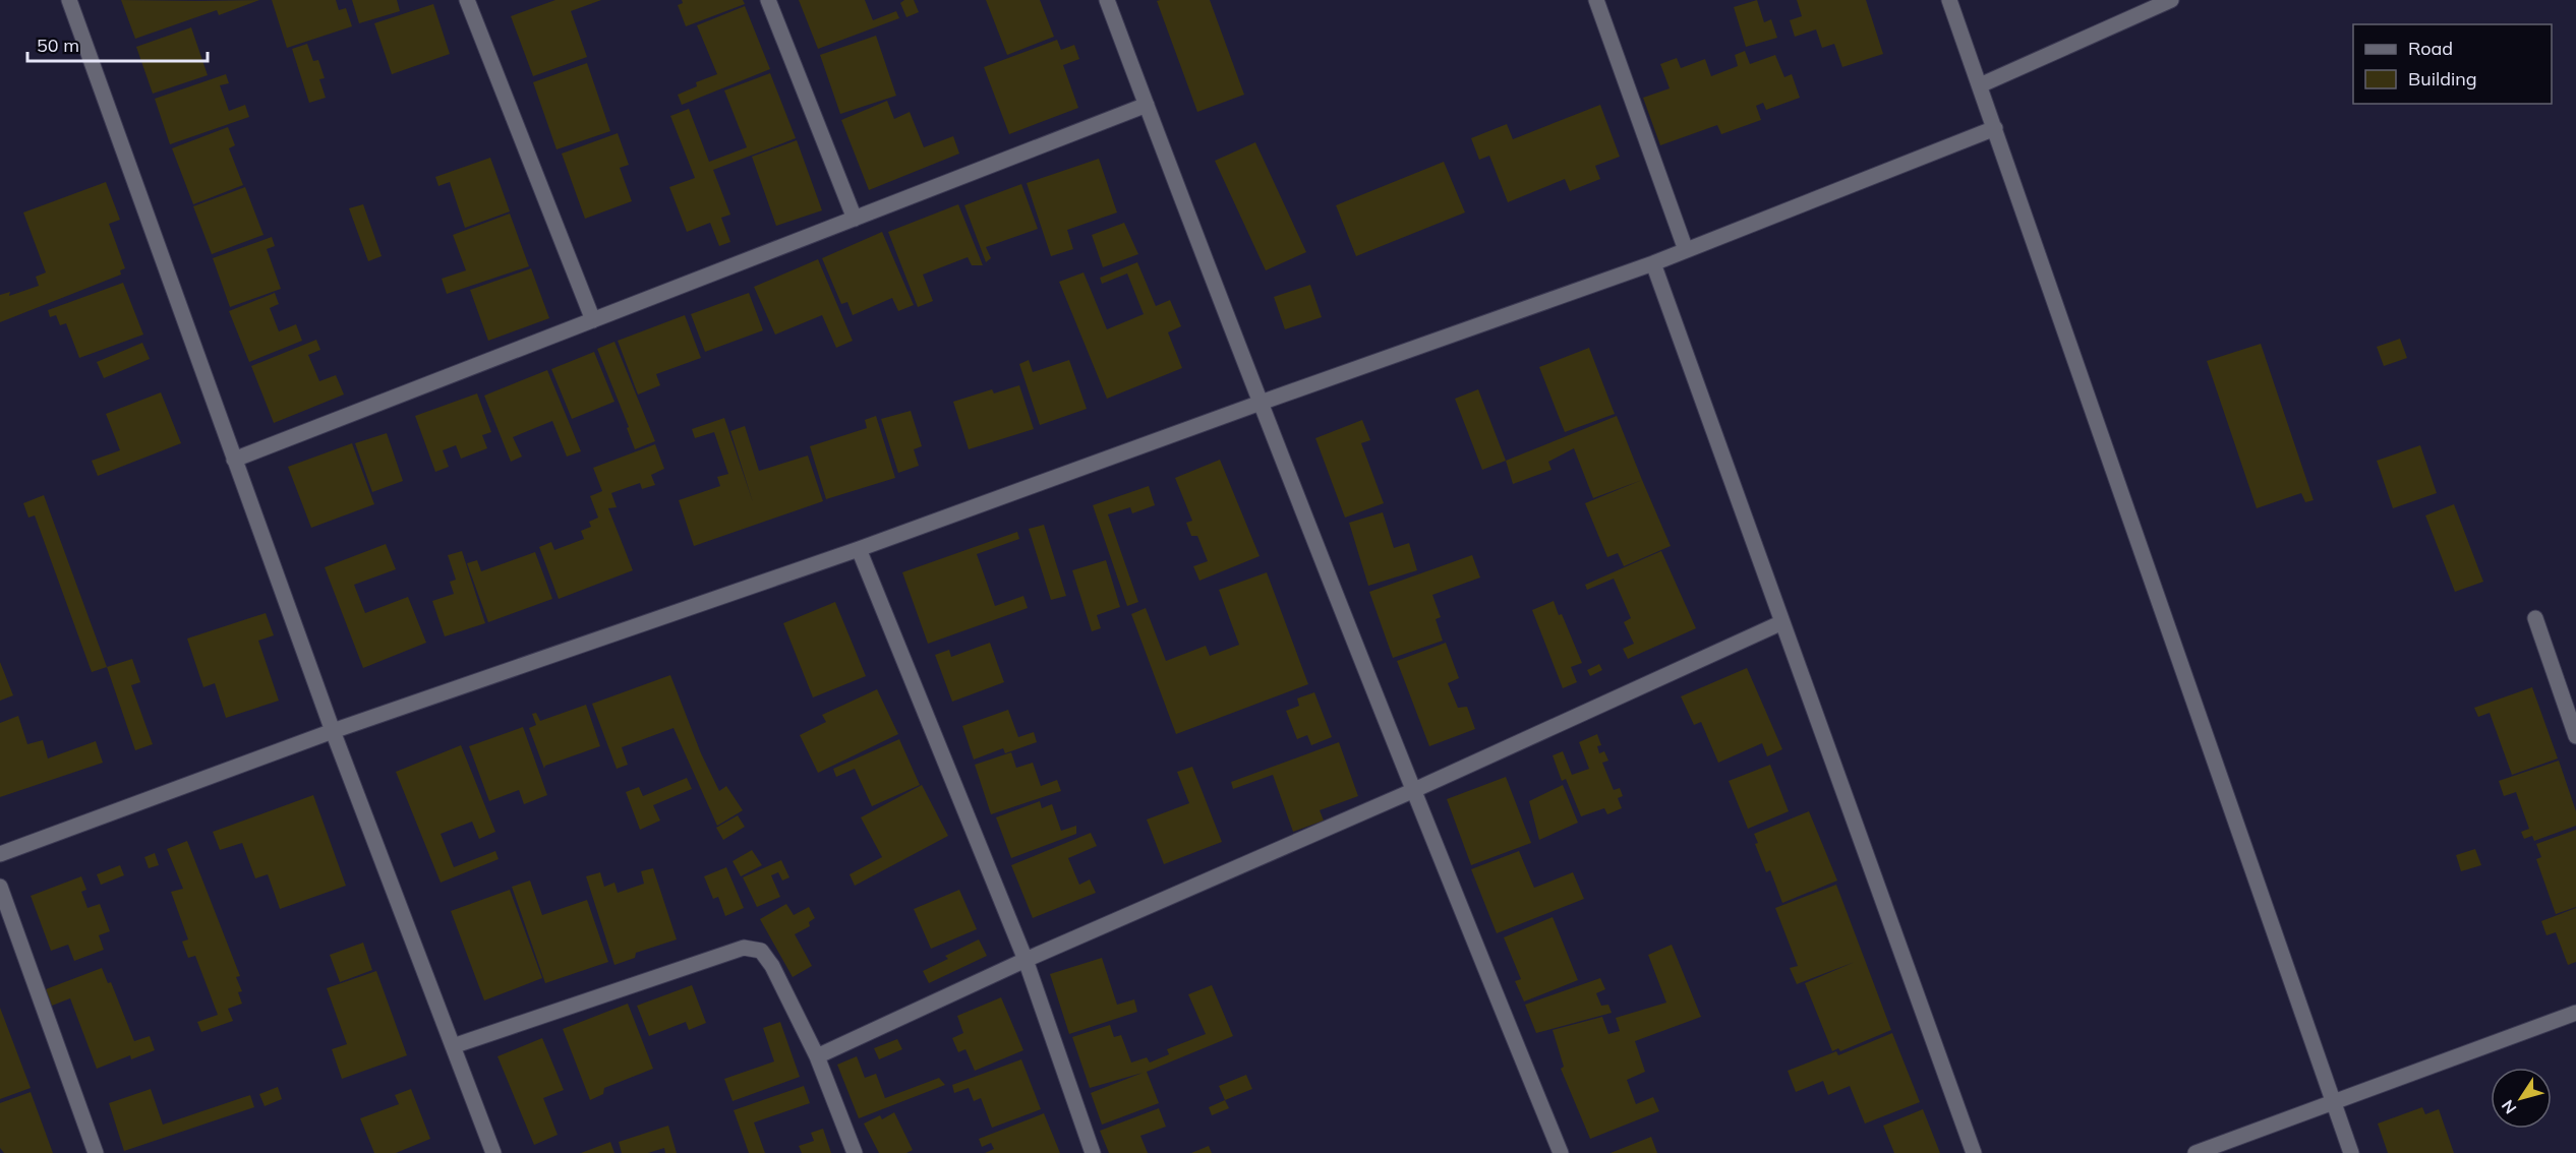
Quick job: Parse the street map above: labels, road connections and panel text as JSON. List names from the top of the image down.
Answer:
{
  "legend": ["Road", "Building"],
  "scale_bar": "50 m",
  "north": "bottom left"
}
